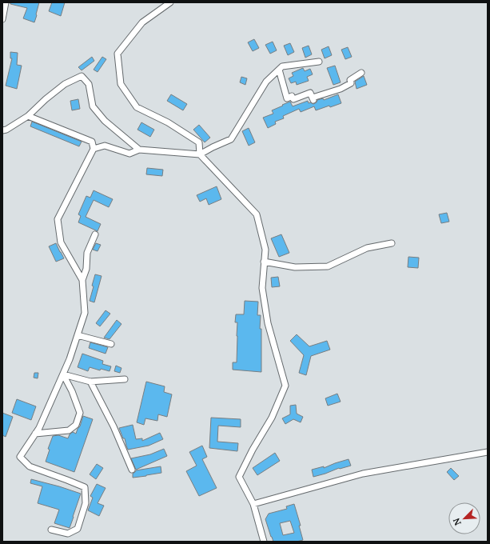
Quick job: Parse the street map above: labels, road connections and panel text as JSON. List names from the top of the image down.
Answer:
{
  "north": "bottom left"
}
